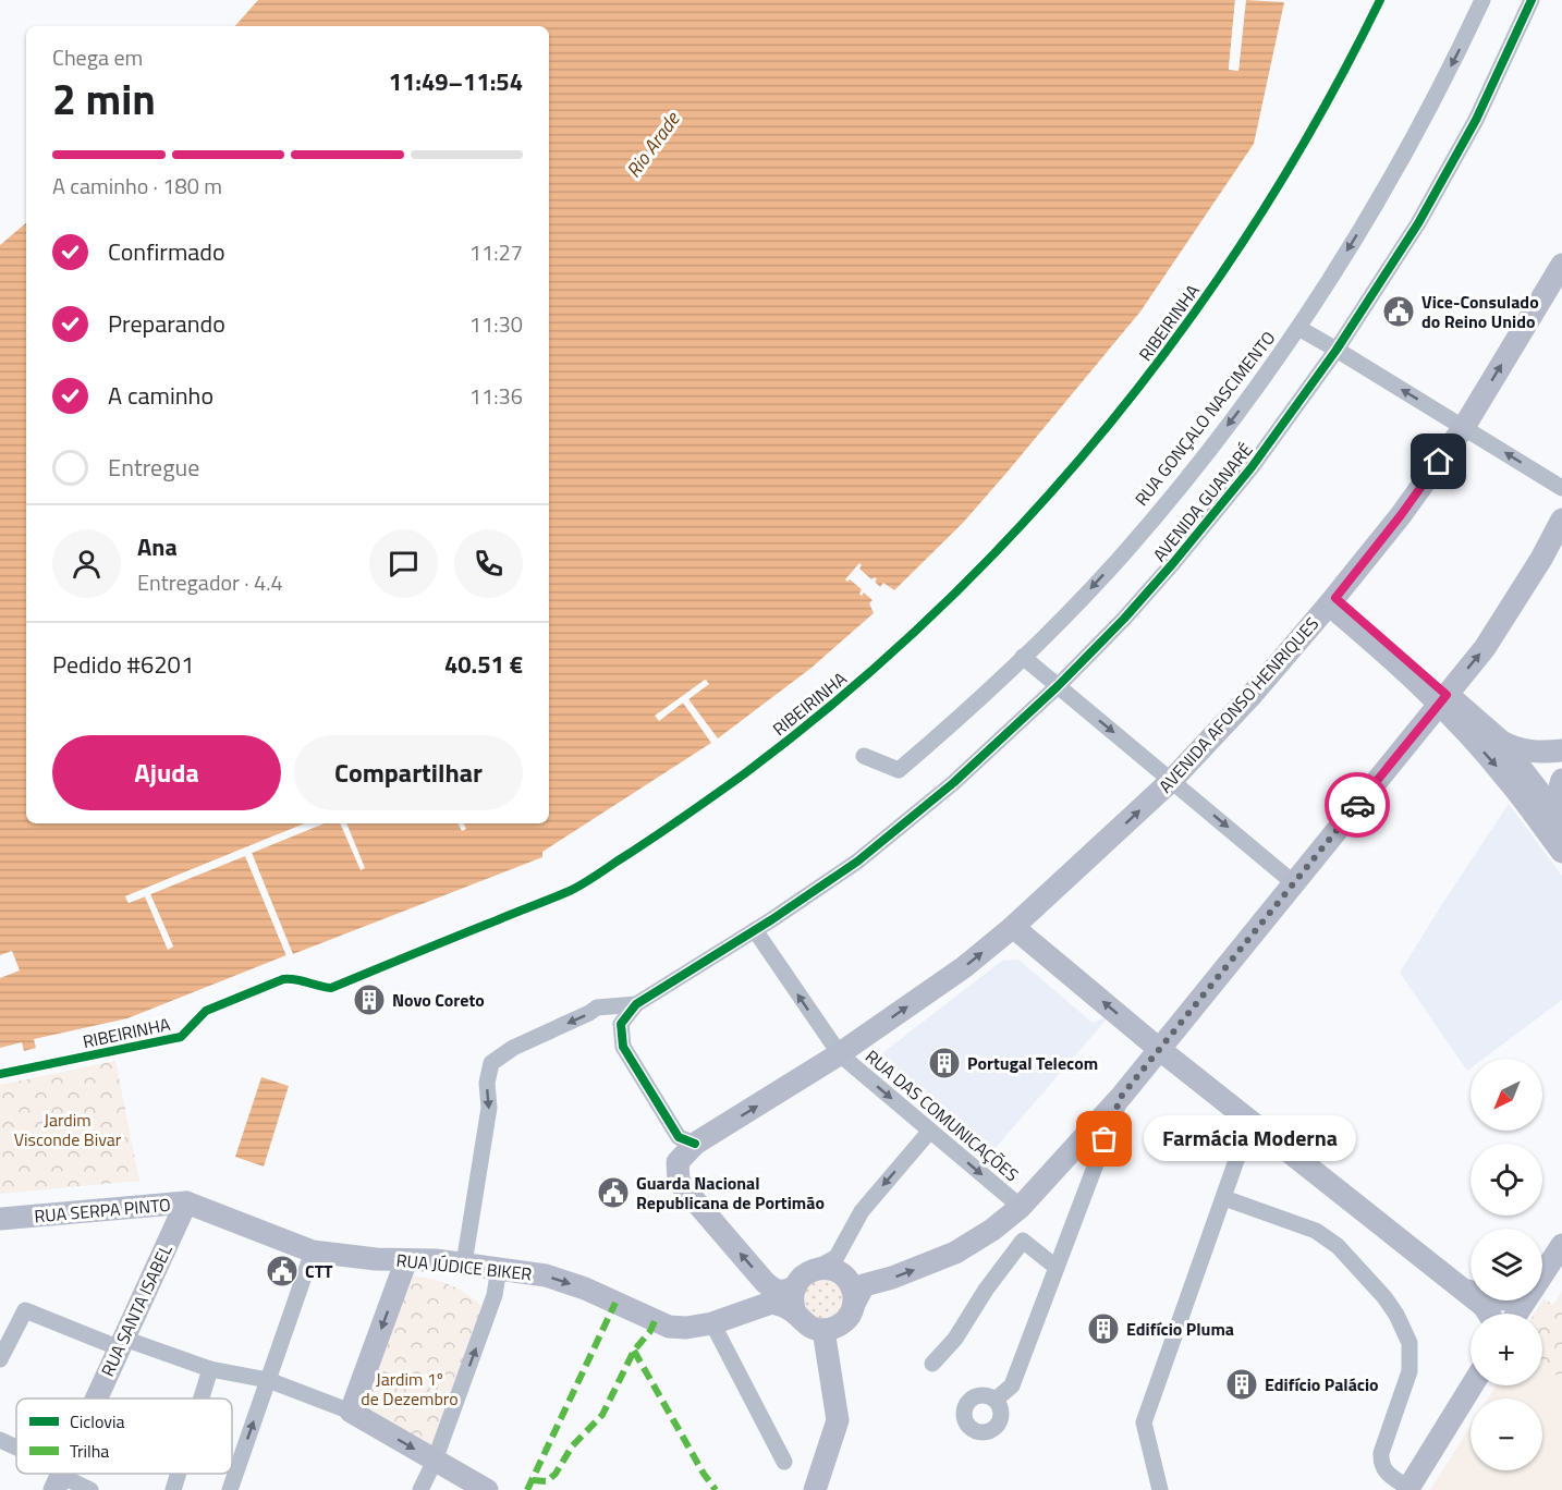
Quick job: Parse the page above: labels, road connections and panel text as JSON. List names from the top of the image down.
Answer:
{
  "streets": {
    "street": [
      "RUA GONÇALO NASCIMENTO",
      "AVENIDA GUANARÉ",
      "AVENIDA AFONSO HENRIQUES",
      "RUA DAS COMUNICAÇÕES",
      "RUA SERPA PINTO",
      "RUA JÚDICE BIKER",
      "RUA SANTA ISABEL"
    ],
    "cycle path": ["RIBEIRINHA"]
  },
  "crossings": [
    ["AVENIDA GUANARÉ", "RUA DAS COMUNICAÇÕES"],
    ["AVENIDA AFONSO HENRIQUES", "RUA DAS COMUNICAÇÕES"],
    ["AVENIDA AFONSO HENRIQUES", "RUA JÚDICE BIKER"],
    ["RUA SERPA PINTO", "RUA JÚDICE BIKER"],
    ["RUA SERPA PINTO", "RUA SANTA ISABEL"]
  ],
  "one_way": ["RUA GONÇALO NASCIMENTO", "RUA JÚDICE BIKER"],
  "water": ["Rio Arade"],
  "parks": ["Jardim Visconde Bivar", "Jardim 1º de Dezembro"],
  "places": {
    "public building": ["Vice-Consulado do Reino Unido", "Guarda Nacional Republicana de Portimão", "CTT"],
    "building": [
      "Novo Coreto",
      "Portugal Telecom",
      "Edifício Pluma",
      "Edifício Palácio"
    ],
    "other": ["Farmácia Moderna"]
  },
  "legend": ["Ciclovia", "Trilha"],
  "north": "bottom left",
  "page": {
    "heading": ["2 min", "Chega em", "11:49–11:54"],
    "panel": [
      "Ana",
      "Entregador · 4.4",
      "Pedido #6201",
      "40.51 €"
    ],
    "bar": "A caminho · 180 m",
    "list": [
      ["Confirmado", "11:27"],
      ["Preparando", "11:30"],
      ["A caminho", "11:36"],
      "Entregue"
    ],
    "buttons": ["Ajuda", "Compartilhar"],
    "map_buttons": ["+", "−"],
    "bubble": "Farmácia Moderna"
  }
}
